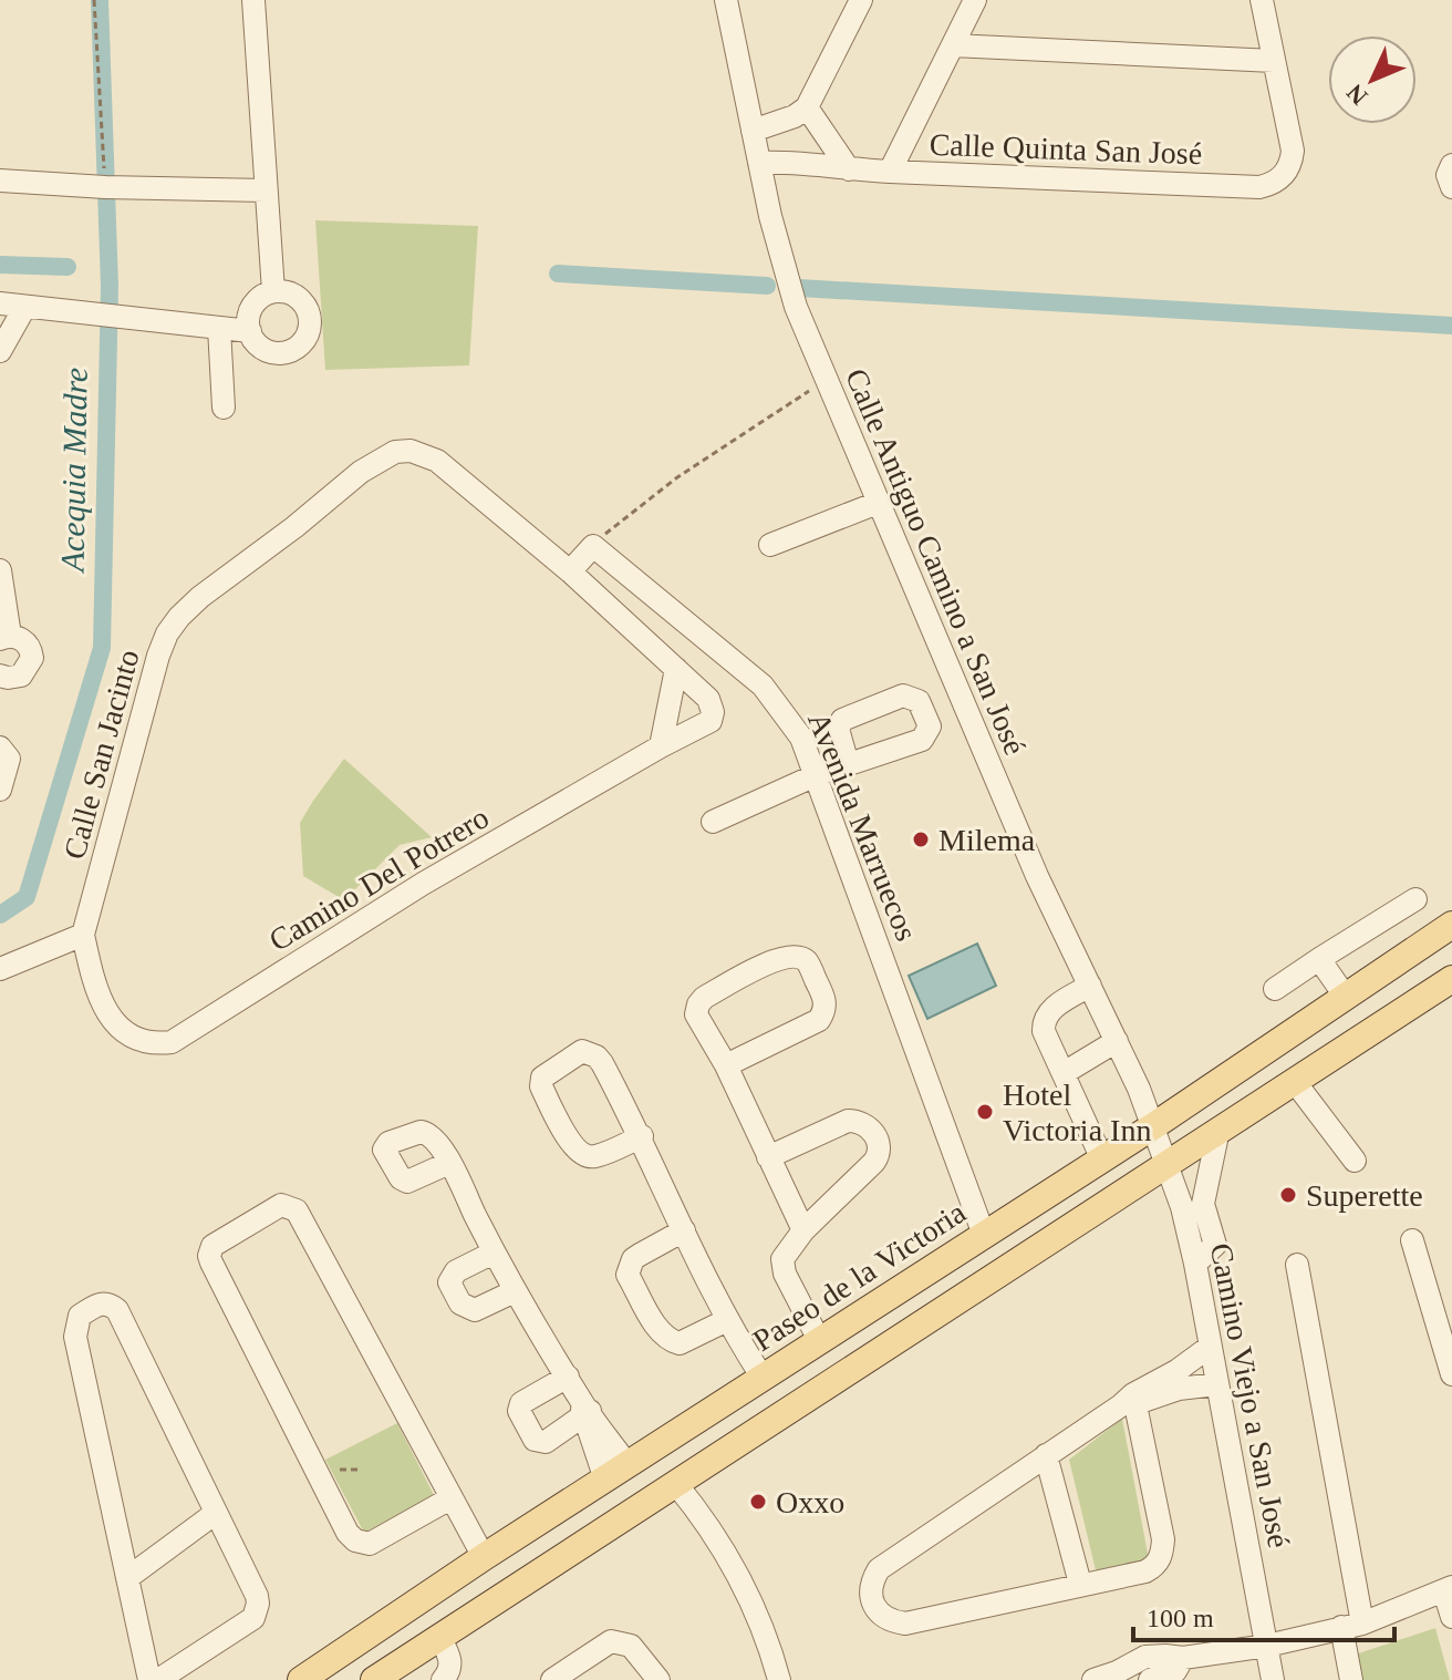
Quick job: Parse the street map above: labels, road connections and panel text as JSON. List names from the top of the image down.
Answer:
{
  "streets": {
    "main road": ["Paseo de la Victoria"],
    "street": [
      "Calle Quinta San José",
      "Calle Antiguo Camino a San José",
      "Calle San Jacinto",
      "Avenida Marruecos",
      "Camino Del Potrero",
      "Camino Viejo a San José"
    ]
  },
  "crossings": [
    ["Calle Quinta San José", "Calle Antiguo Camino a San José"],
    ["Calle Antiguo Camino a San José", "Paseo de la Victoria"],
    ["Calle Antiguo Camino a San José", "Camino Viejo a San José"],
    ["Calle San Jacinto", "Camino Del Potrero"],
    ["Avenida Marruecos", "Paseo de la Victoria"],
    ["Paseo de la Victoria", "Camino Viejo a San José"]
  ],
  "water": ["Acequia Madre"],
  "places": [
    "Milema",
    "Hotel Victoria Inn",
    "Superette",
    "Oxxo"
  ],
  "scale_bar": "100 m",
  "north": "bottom left"
}
